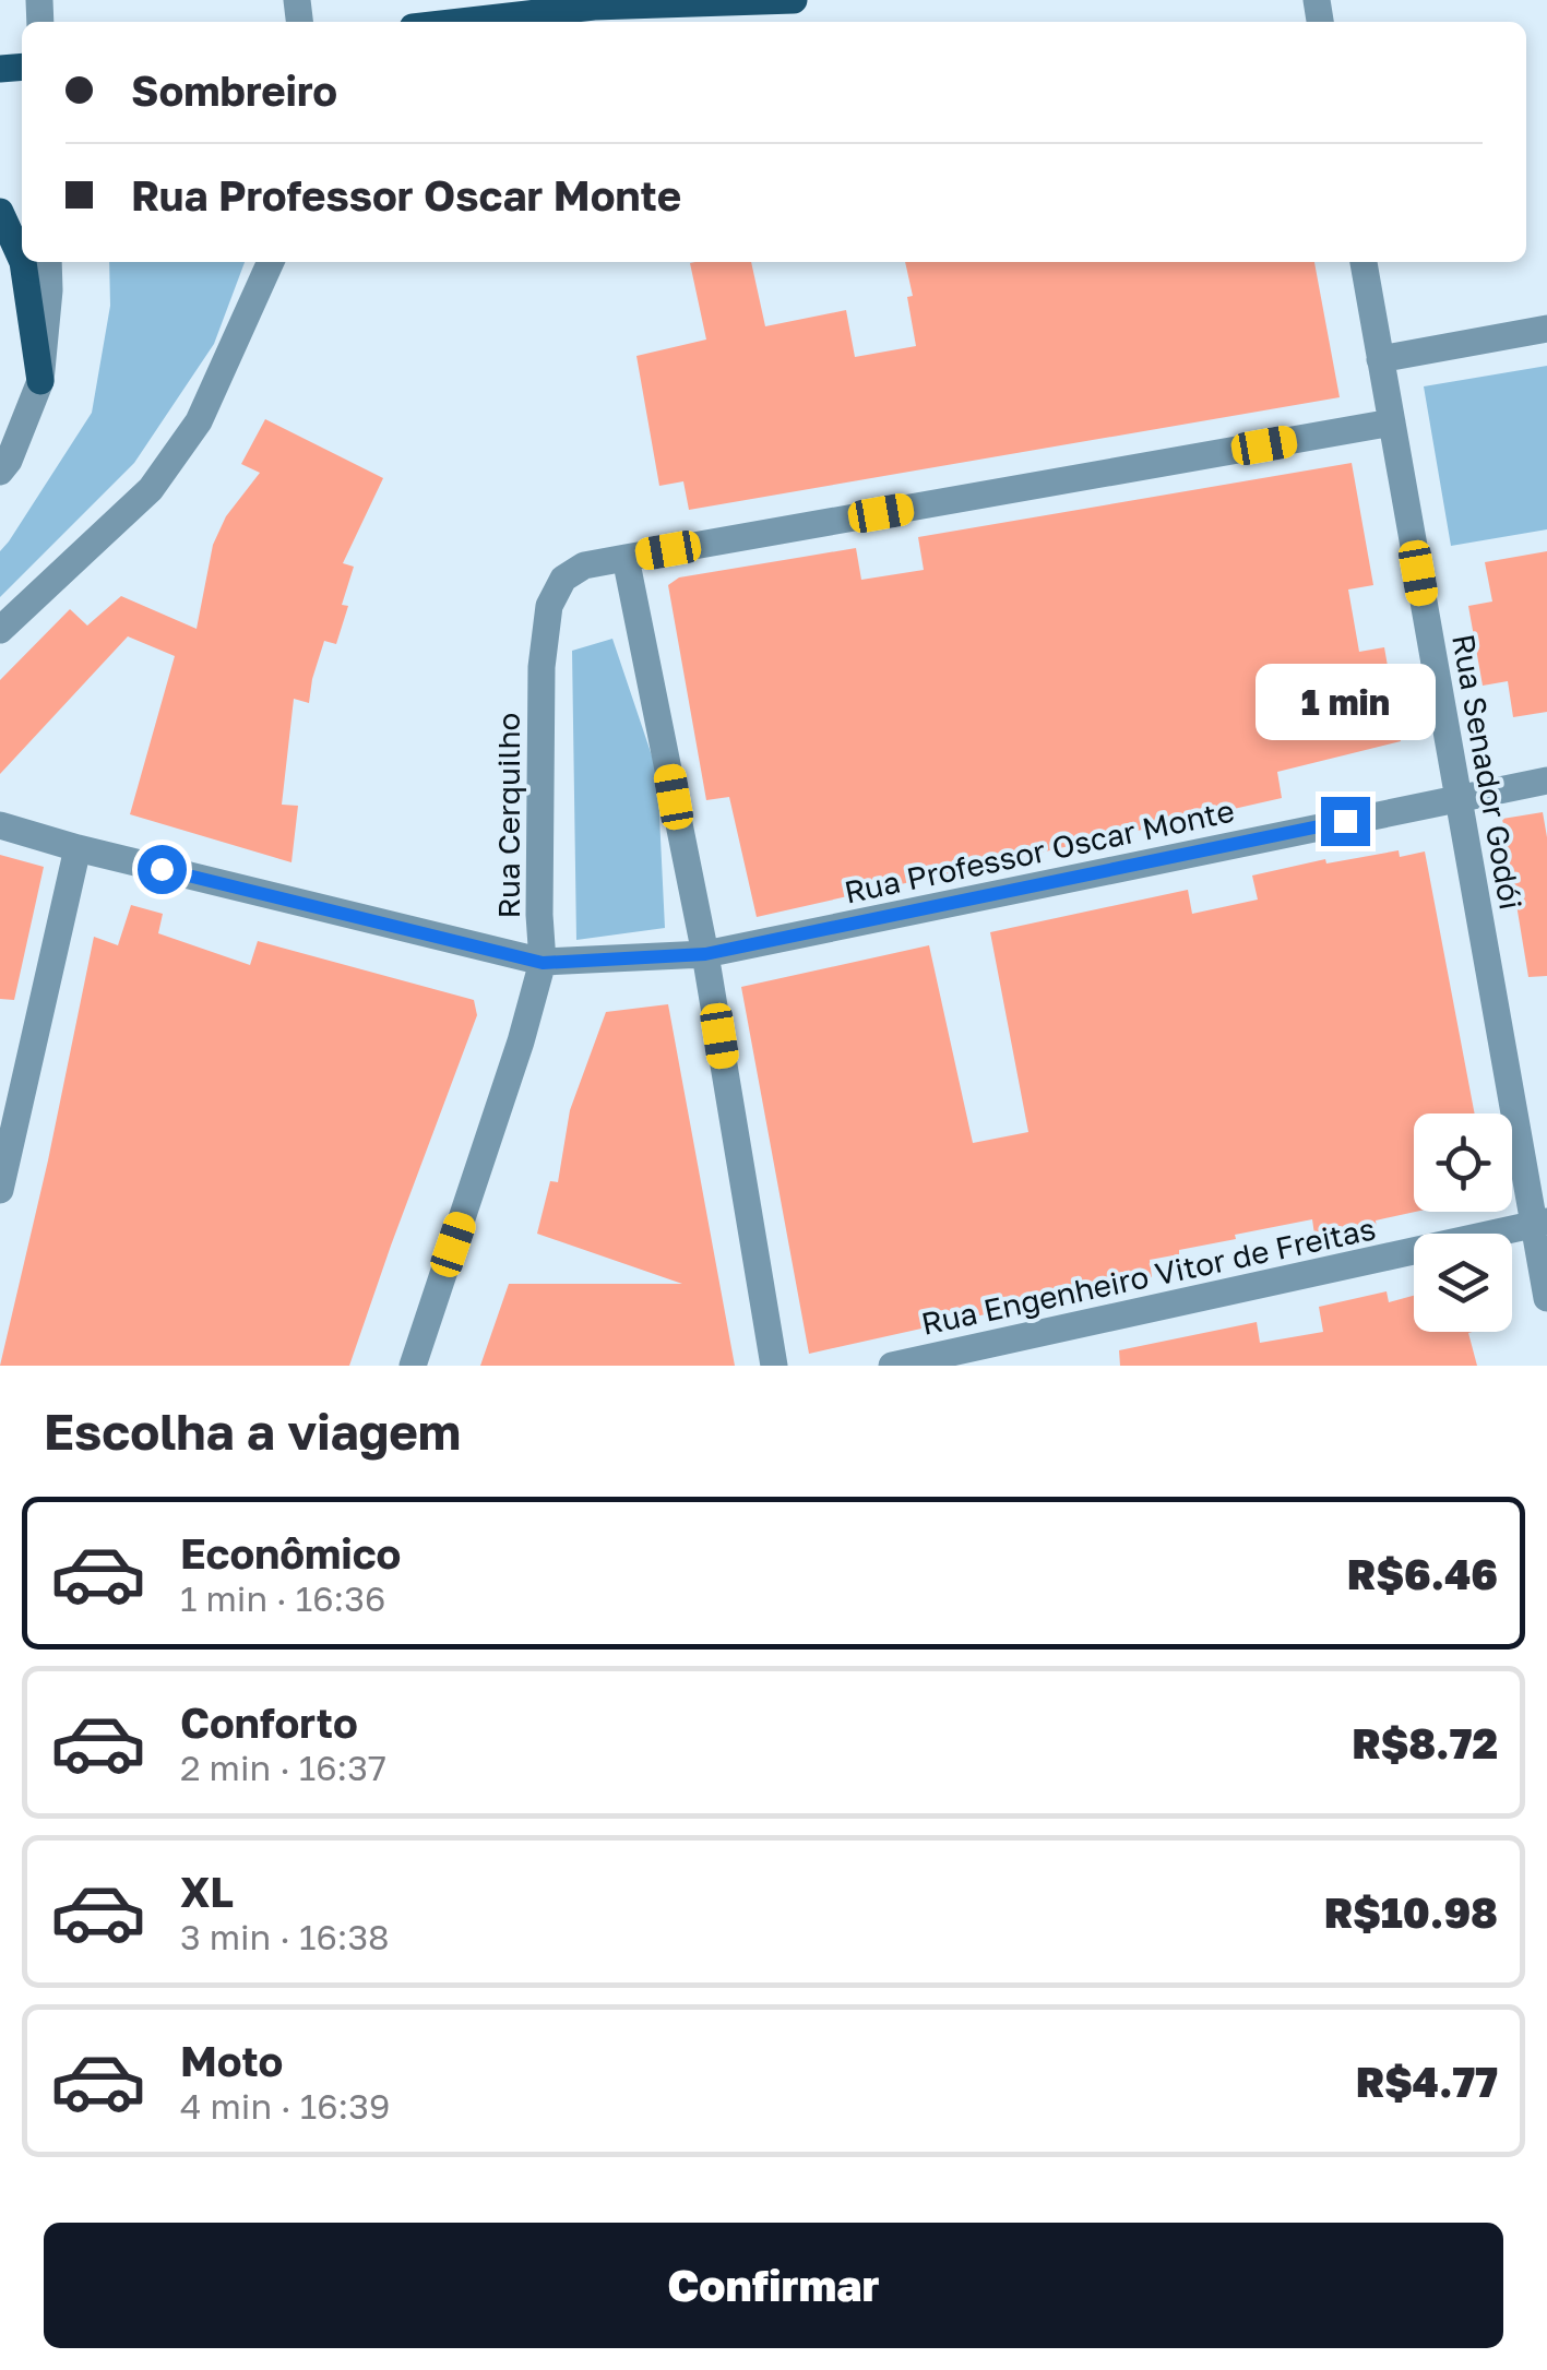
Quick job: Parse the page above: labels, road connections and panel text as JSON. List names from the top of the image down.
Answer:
{
  "streets": {
    "street": [
      "Rua Senador Godói",
      "Rua Cerquilho",
      "Rua Professor Oscar Monte",
      "Rua Engenheiro Vitor de Freitas"
    ]
  },
  "crossings": [
    ["Rua Senador Godói", "Rua Cerquilho"],
    ["Rua Senador Godói", "Rua Professor Oscar Monte"],
    ["Rua Senador Godói", "Rua Engenheiro Vitor de Freitas"],
    ["Rua Cerquilho", "Rua Professor Oscar Monte"]
  ],
  "page": {
    "banner": ["Sombreiro", "Rua Professor Oscar Monte"],
    "bubble": "1 min",
    "heading": "Escolha a viagem",
    "list": [
      {
        "name": "Econômico",
        "note": "1 min · 16:36",
        "value": "R$6.46"
      },
      {
        "name": "Conforto",
        "note": "2 min · 16:37",
        "value": "R$8.72"
      },
      {
        "name": "XL",
        "note": "3 min · 16:38",
        "value": "R$10.98"
      },
      {
        "name": "Moto",
        "note": "4 min · 16:39",
        "value": "R$4.77"
      }
    ],
    "buttons": "Confirmar"
  }
}
